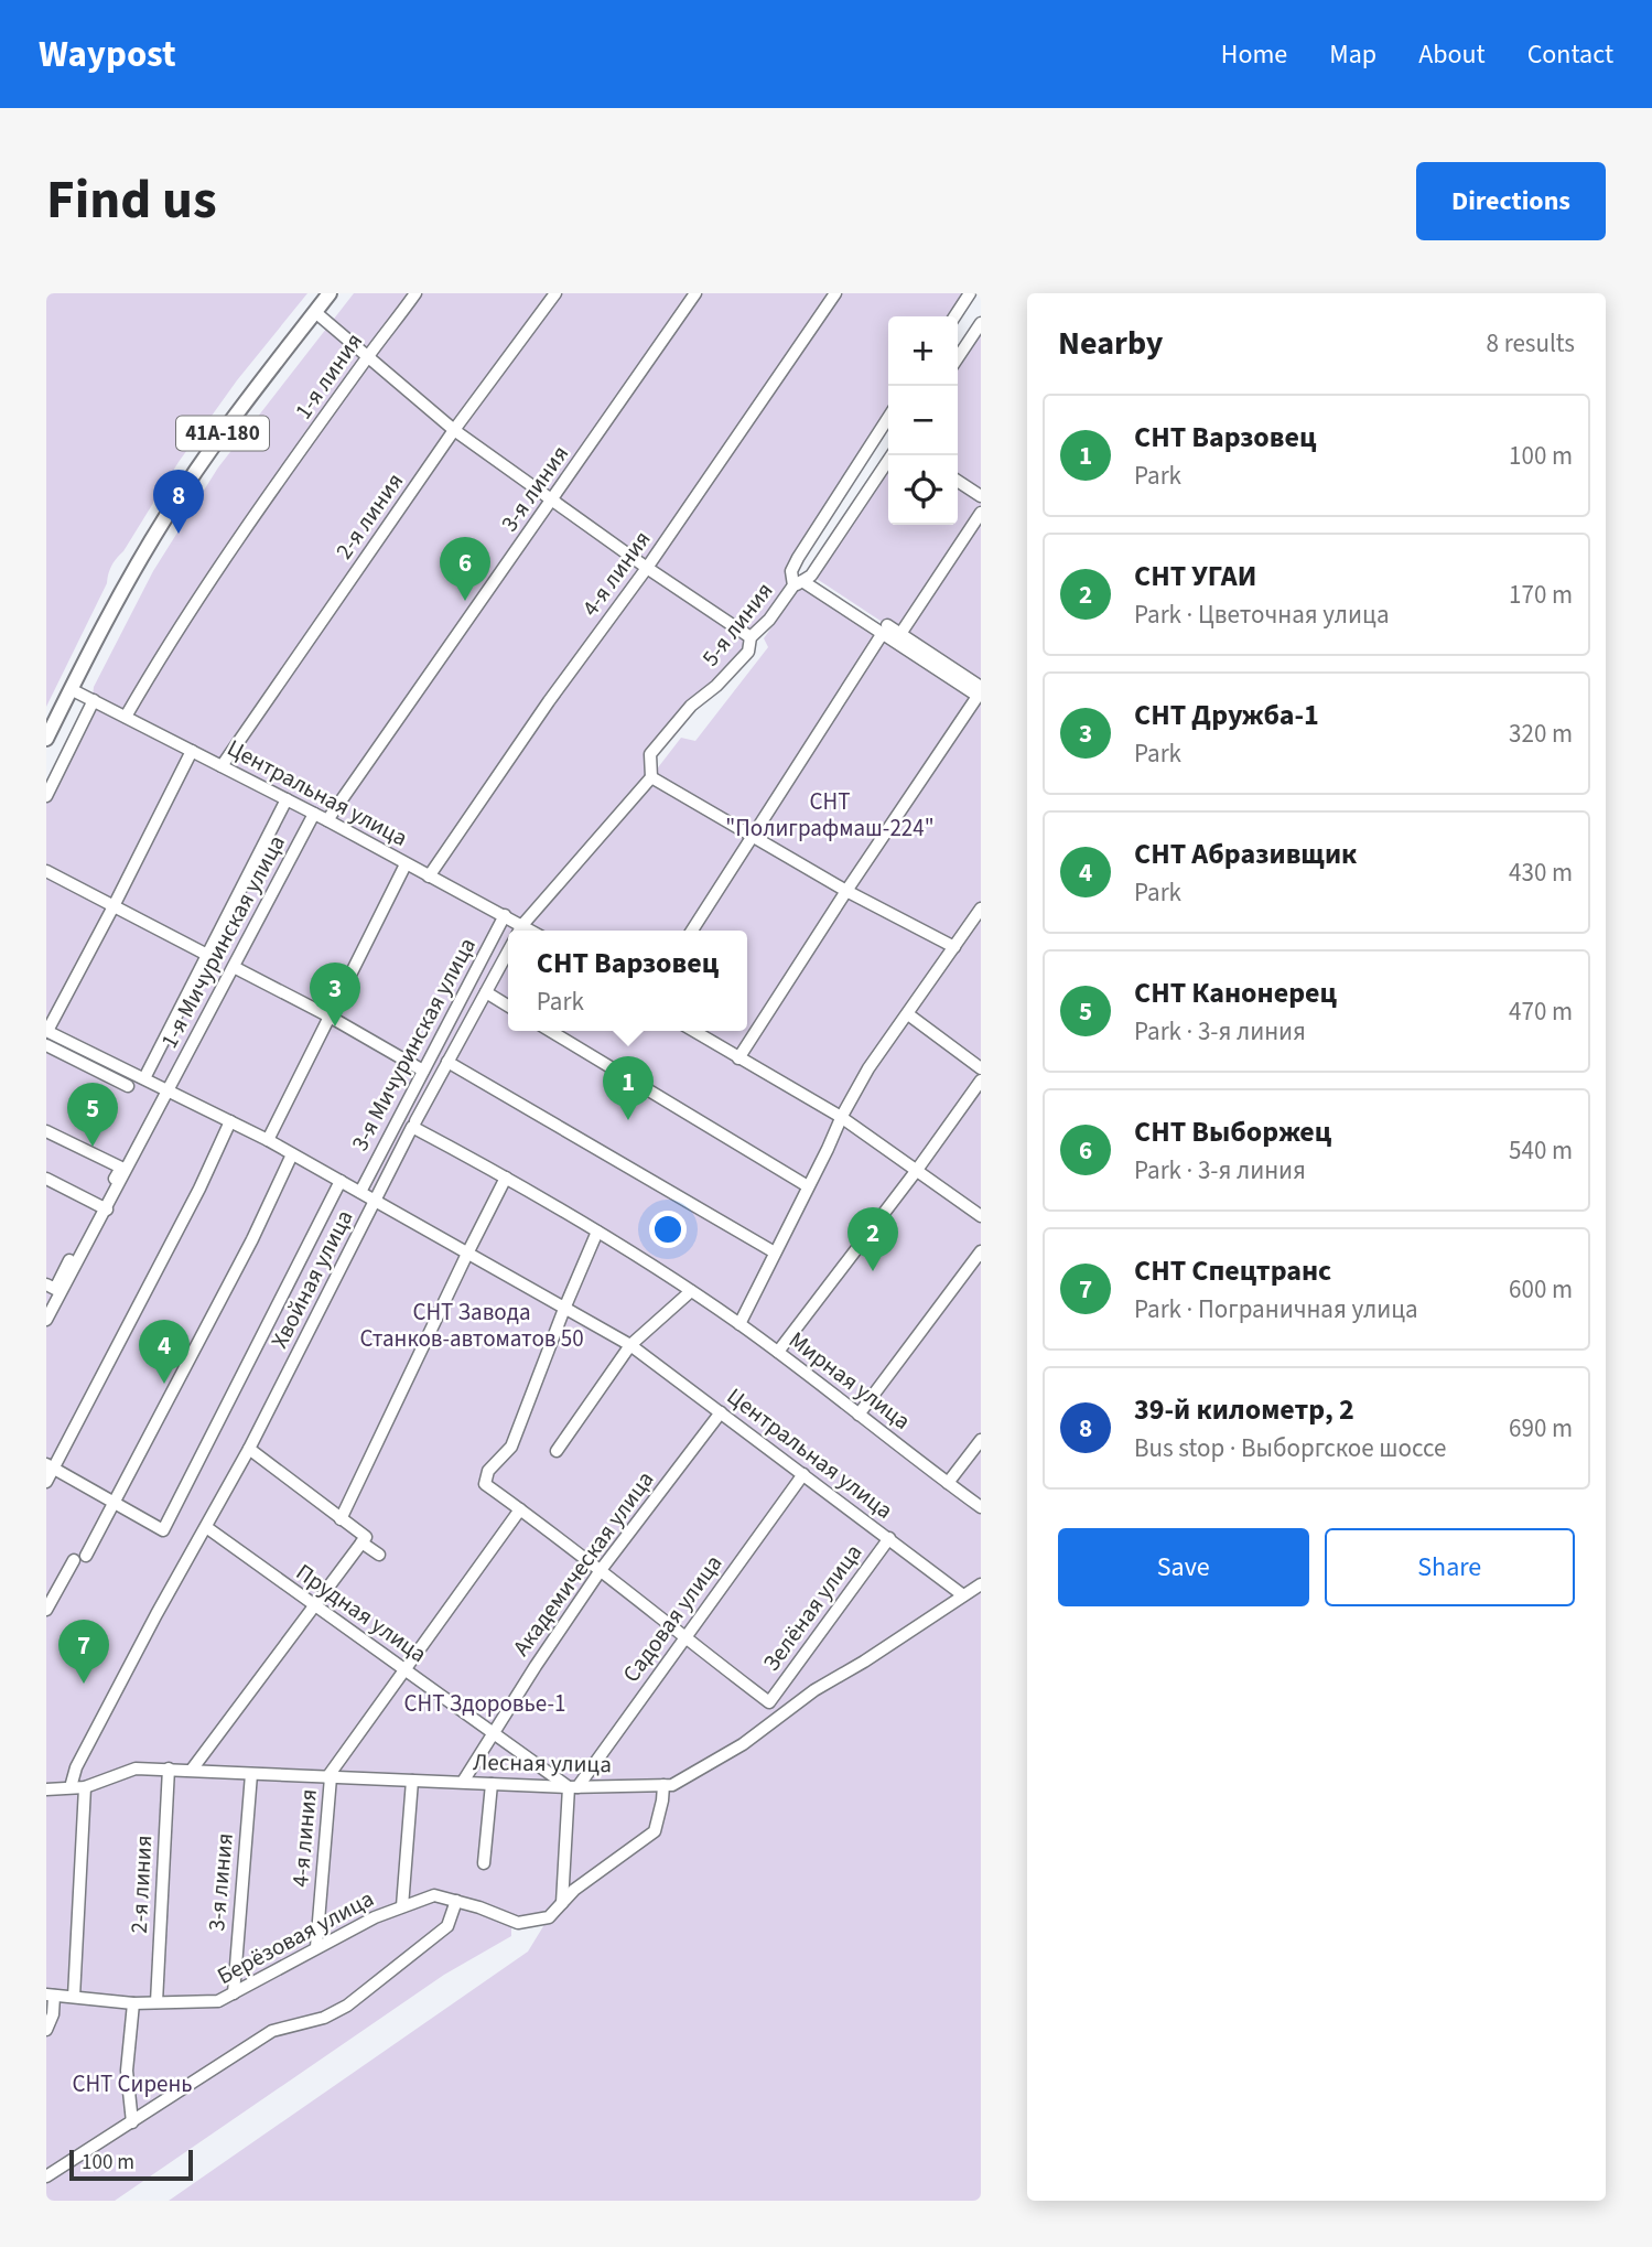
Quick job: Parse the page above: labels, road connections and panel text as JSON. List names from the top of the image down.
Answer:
{
  "streets": {
    "main road": ["41А-180"],
    "street": [
      "1-я линия",
      "3-я линия",
      "2-я линия",
      "4-я линия",
      "5-я линия",
      "Центральная улица",
      "1-я Мичуринская улица",
      "3-я Мичуринская улица",
      "Хвойная улица",
      "Мирная улица",
      "Академическая улица",
      "Зелёная улица",
      "Прудная улица",
      "Садовая улица",
      "Лесная улица",
      "Берёзовая улица"
    ]
  },
  "crossings": [
    ["1-я линия", "Центральная улица"],
    ["41А-180", "Центральная улица"],
    ["3-я линия", "Центральная улица"],
    ["3-я линия", "Лесная улица"],
    ["3-я линия", "Берёзовая улица"],
    ["2-я линия", "Центральная улица"],
    ["2-я линия", "Лесная улица"],
    ["2-я линия", "Берёзовая улица"],
    ["4-я линия", "Центральная улица"],
    ["4-я линия", "Лесная улица"],
    ["4-я линия", "Берёзовая улица"],
    ["Центральная улица", "1-я Мичуринская улица"],
    ["Центральная улица", "3-я Мичуринская улица"],
    ["Центральная улица", "Хвойная улица"],
    ["Центральная улица", "Академическая улица"],
    ["Центральная улица", "Зелёная улица"],
    ["Центральная улица", "Садовая улица"],
    ["Центральная улица", "Лесная улица"],
    ["Хвойная улица", "Мирная улица"],
    ["Хвойная улица", "Прудная улица"],
    ["Хвойная улица", "Лесная улица"],
    ["Академическая улица", "Прудная улица"],
    ["Академическая улица", "Лесная улица"],
    ["Зелёная улица", "Садовая улица"],
    ["Прудная улица", "Садовая улица"],
    ["Прудная улица", "Лесная улица"],
    ["Садовая улица", "Лесная улица"]
  ],
  "parks": [
    "СНТ \"Полиграфмаш-224\"",
    "СНТ Завода Станков-автоматов 50",
    "СНТ Здоровье-1",
    "СНТ Сирень"
  ],
  "scale_bar": "100 m",
  "page": {
    "header": "Waypost",
    "nav": [
      "Home",
      "Map",
      "About",
      "Contact"
    ],
    "title": "Find us",
    "buttons": [
      "Directions",
      ["Save", "Share"]
    ],
    "heading": ["Nearby", "8 results"],
    "map_buttons": ["+", "−"],
    "list": [
      {
        "mark": "1",
        "name": "СНТ Варзовец",
        "note": "Park",
        "value": "100 m"
      },
      {
        "mark": "2",
        "name": "СНТ УГАИ",
        "note": "Park · Цветочная улица",
        "value": "170 m"
      },
      {
        "mark": "3",
        "name": "СНТ Дружба-1",
        "note": "Park",
        "value": "320 m"
      },
      {
        "mark": "4",
        "name": "СНТ Абразивщик",
        "note": "Park",
        "value": "430 m"
      },
      {
        "mark": "5",
        "name": "СНТ Канонерец",
        "note": "Park · 3-я линия",
        "value": "470 m"
      },
      {
        "mark": "6",
        "name": "СНТ Выборжец",
        "note": "Park · 3-я линия",
        "value": "540 m"
      },
      {
        "mark": "7",
        "name": "СНТ Спецтранс",
        "note": "Park · Пограничная улица",
        "value": "600 m"
      },
      {
        "mark": "8",
        "name": "39-й километр, 2",
        "note": "Bus stop · Выборгское шоссе",
        "value": "690 m"
      }
    ],
    "pins": [
      "8",
      "6",
      "3",
      "1",
      "5",
      "2",
      "4",
      "7"
    ],
    "popup": ["СНТ Варзовец", "Park"],
    "scale": "100 m"
  }
}
